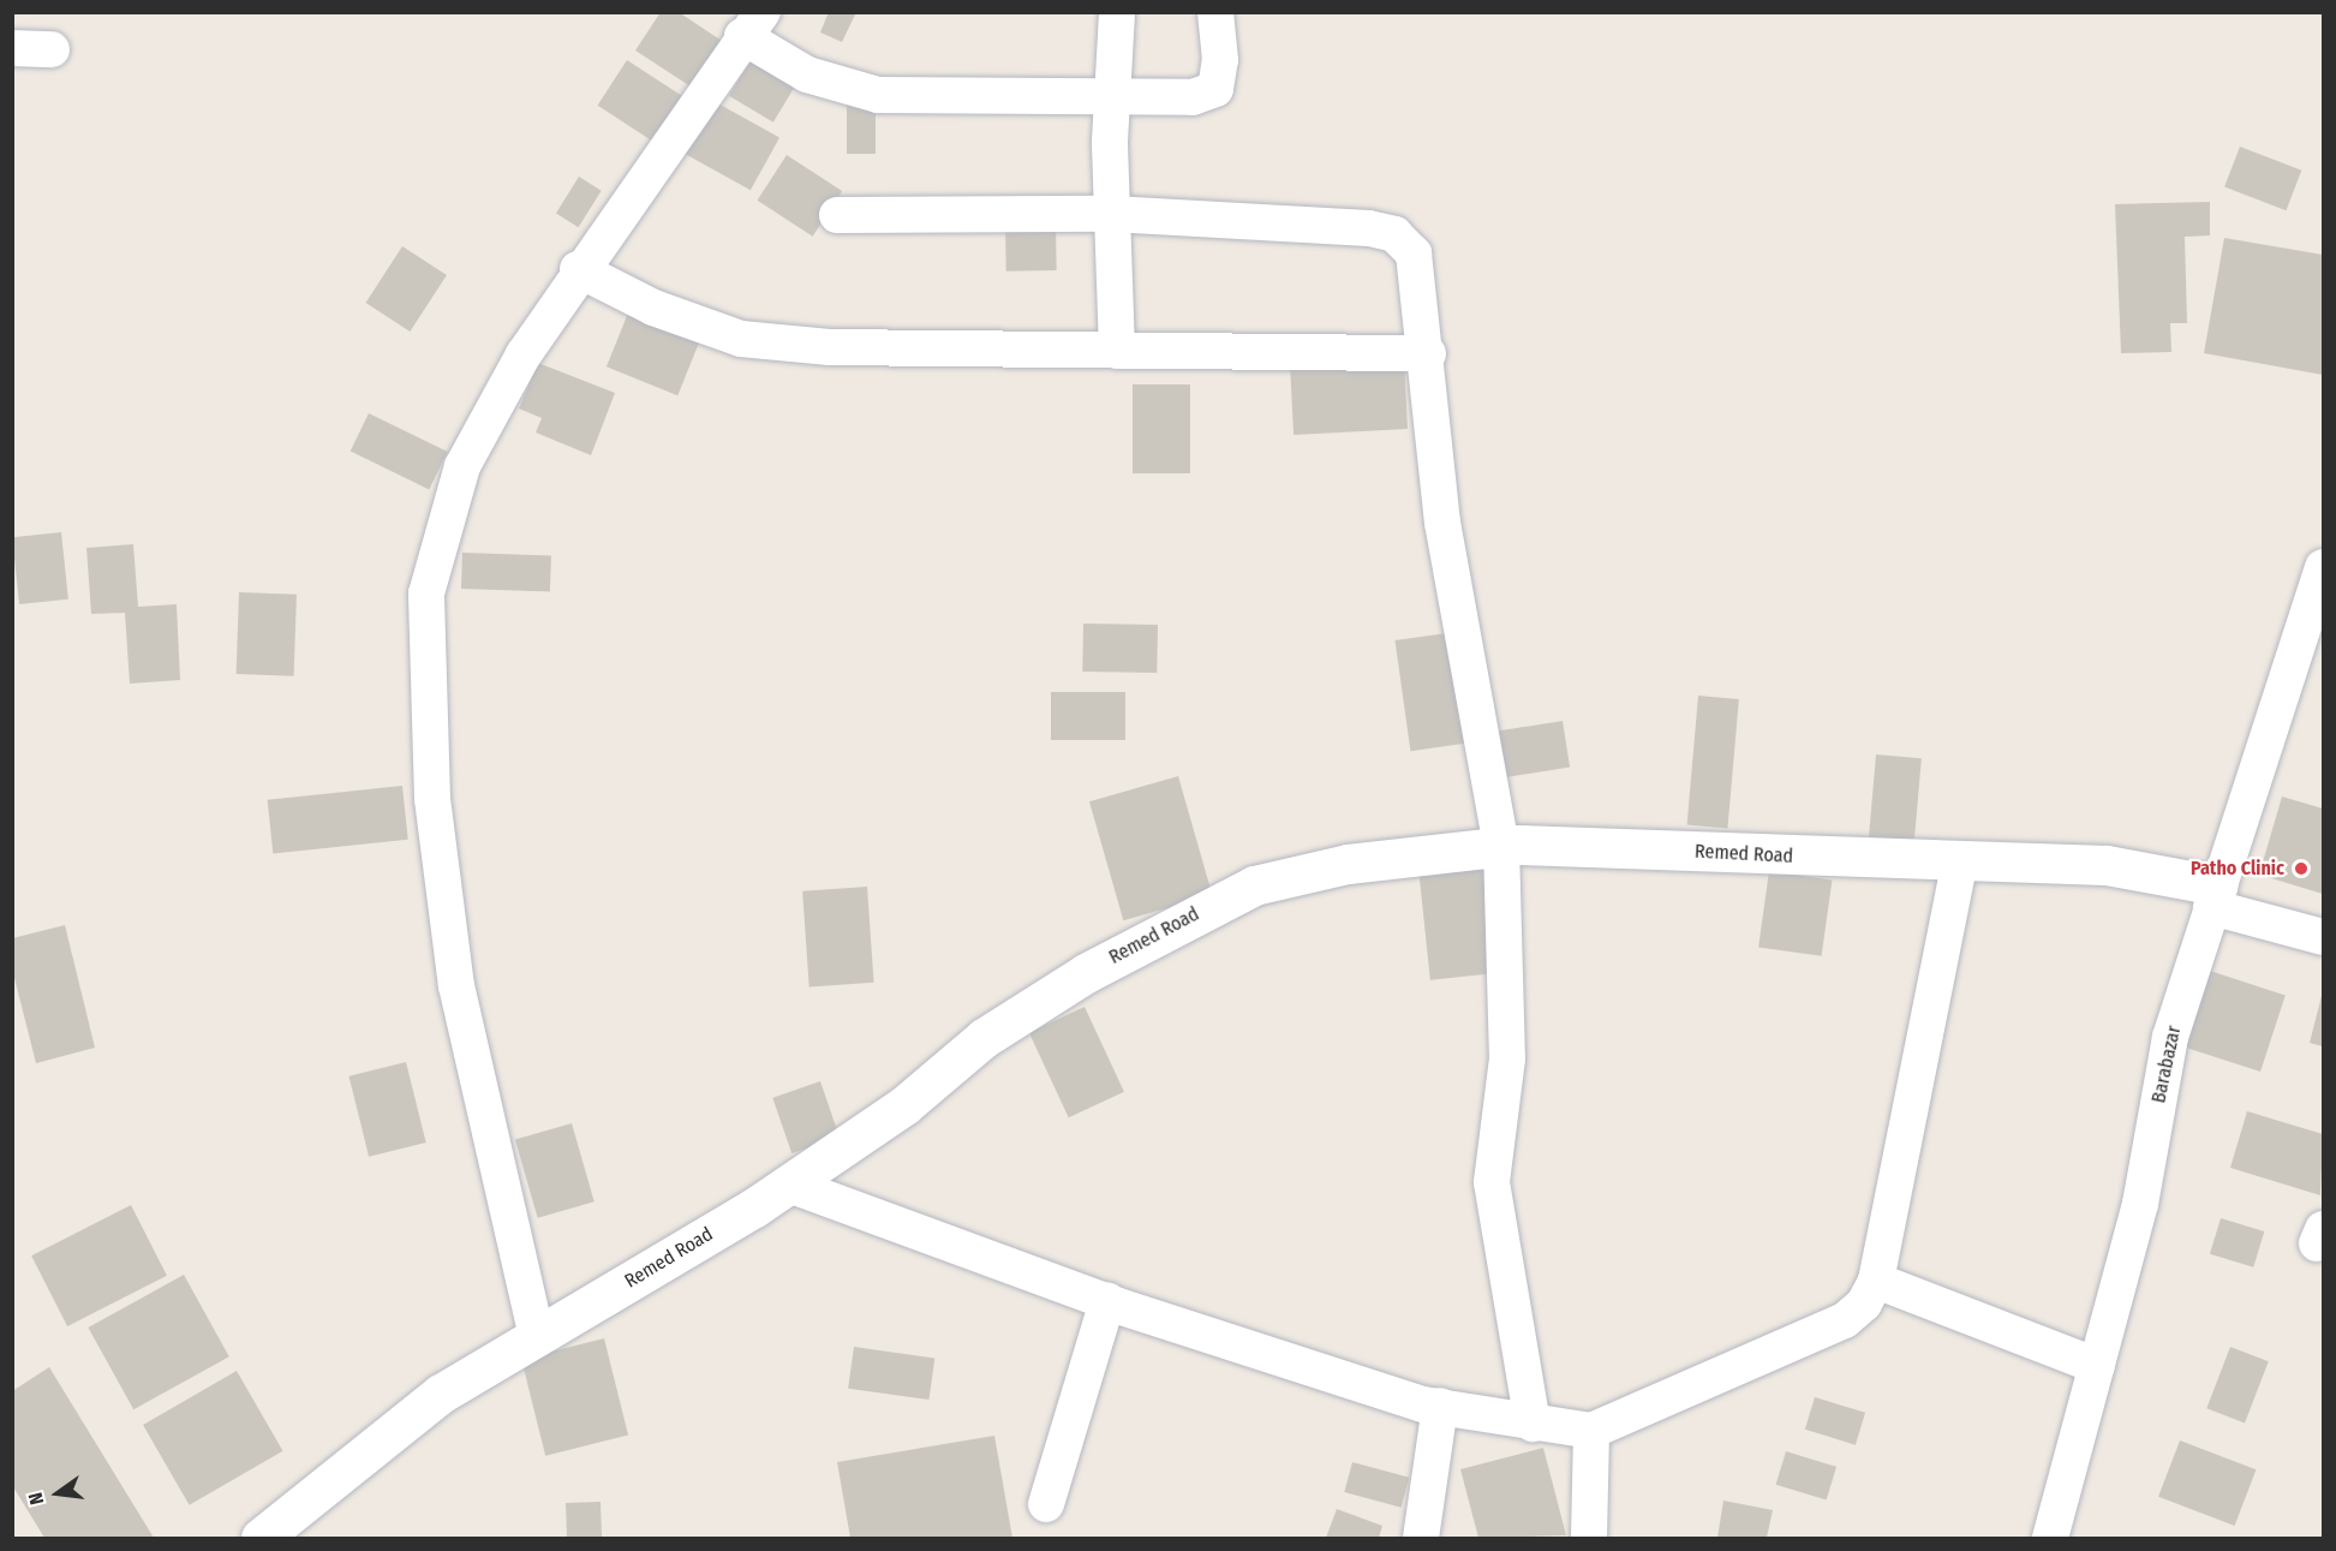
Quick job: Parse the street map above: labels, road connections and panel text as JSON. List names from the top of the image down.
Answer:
{
  "streets": {
    "street": ["Remed Road", "Barabazar"]
  },
  "crossings": [
    ["Remed Road", "Barabazar"]
  ],
  "places": ["Patho Clinic"],
  "north": "left"
}
